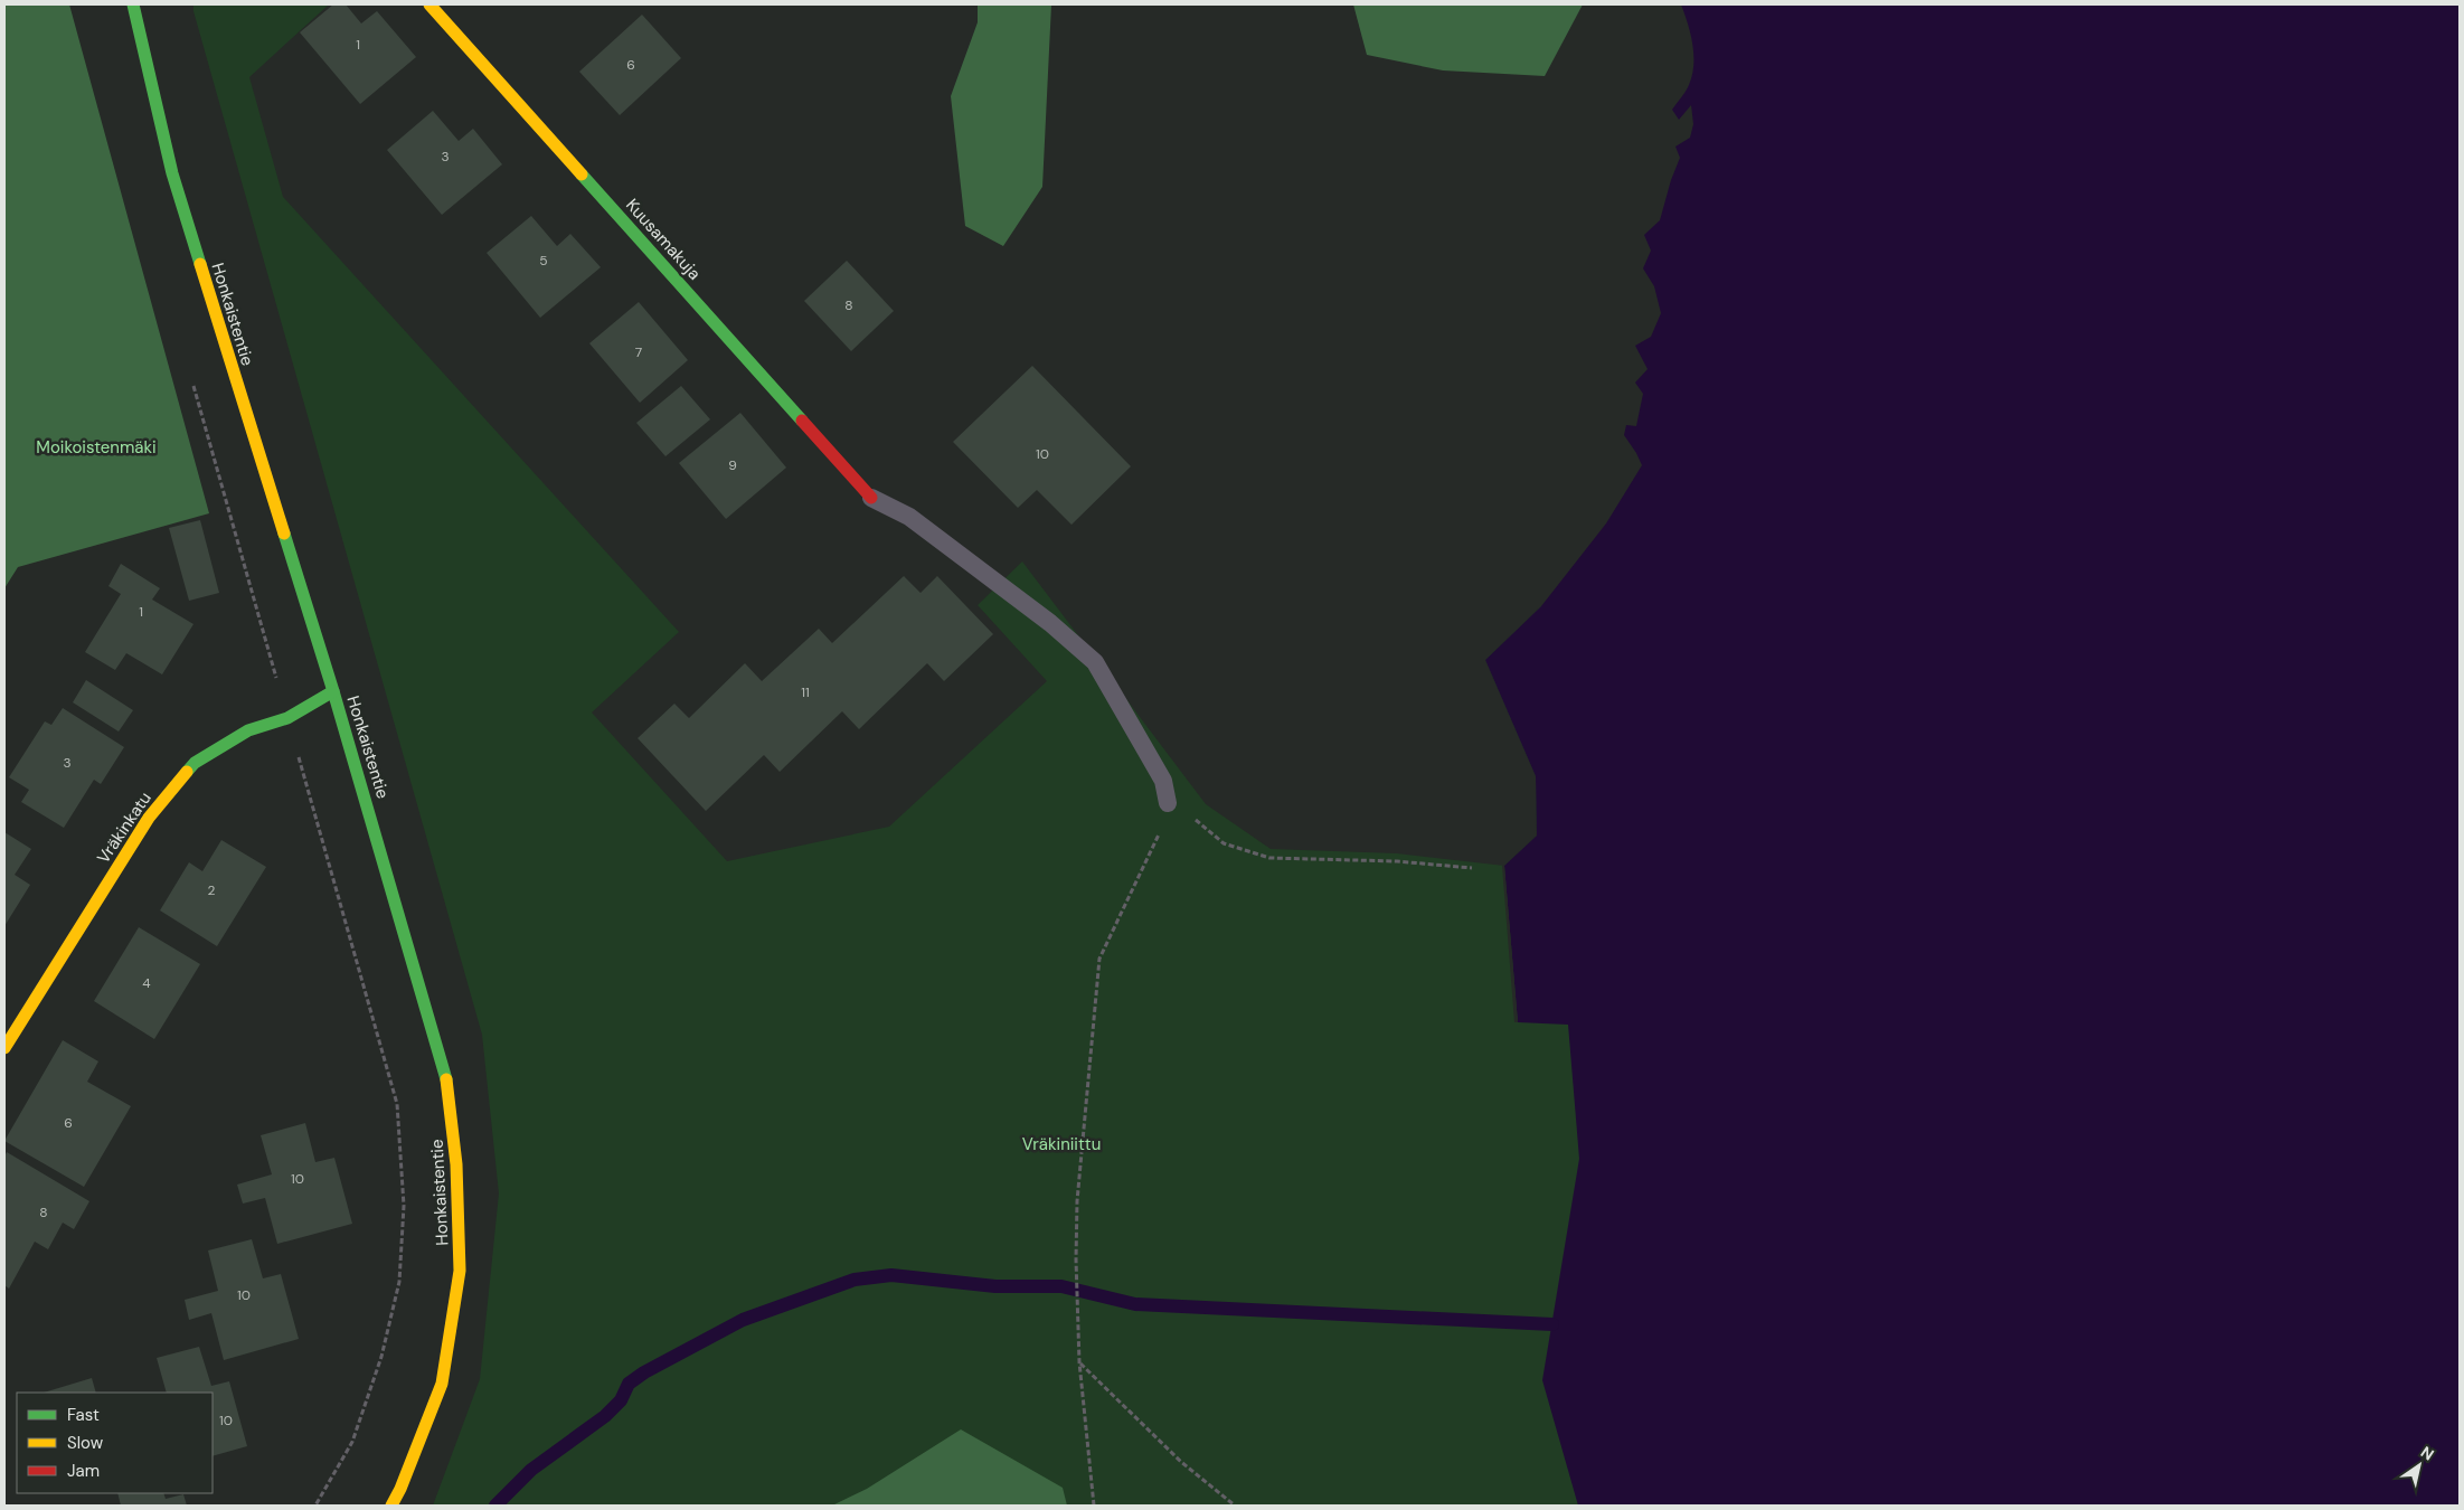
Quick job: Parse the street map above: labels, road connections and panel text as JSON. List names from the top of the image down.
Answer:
{
  "streets": {
    "street": ["Kuusamakuja", "Honkaistentie", "Vräkinkatu"]
  },
  "crossings": [
    ["Honkaistentie", "Vräkinkatu"]
  ],
  "parks": ["Moikoistenmäki", "Vräkiniittu"],
  "house_numbers": [
    "1",
    "6",
    "3",
    "5",
    "8",
    "7",
    "10",
    "9",
    "1",
    "11",
    "3",
    "2",
    "4",
    "6",
    "10",
    "8",
    "10",
    "10"
  ],
  "legend": ["Fast", "Slow", "Jam"],
  "north": "top right"
}
